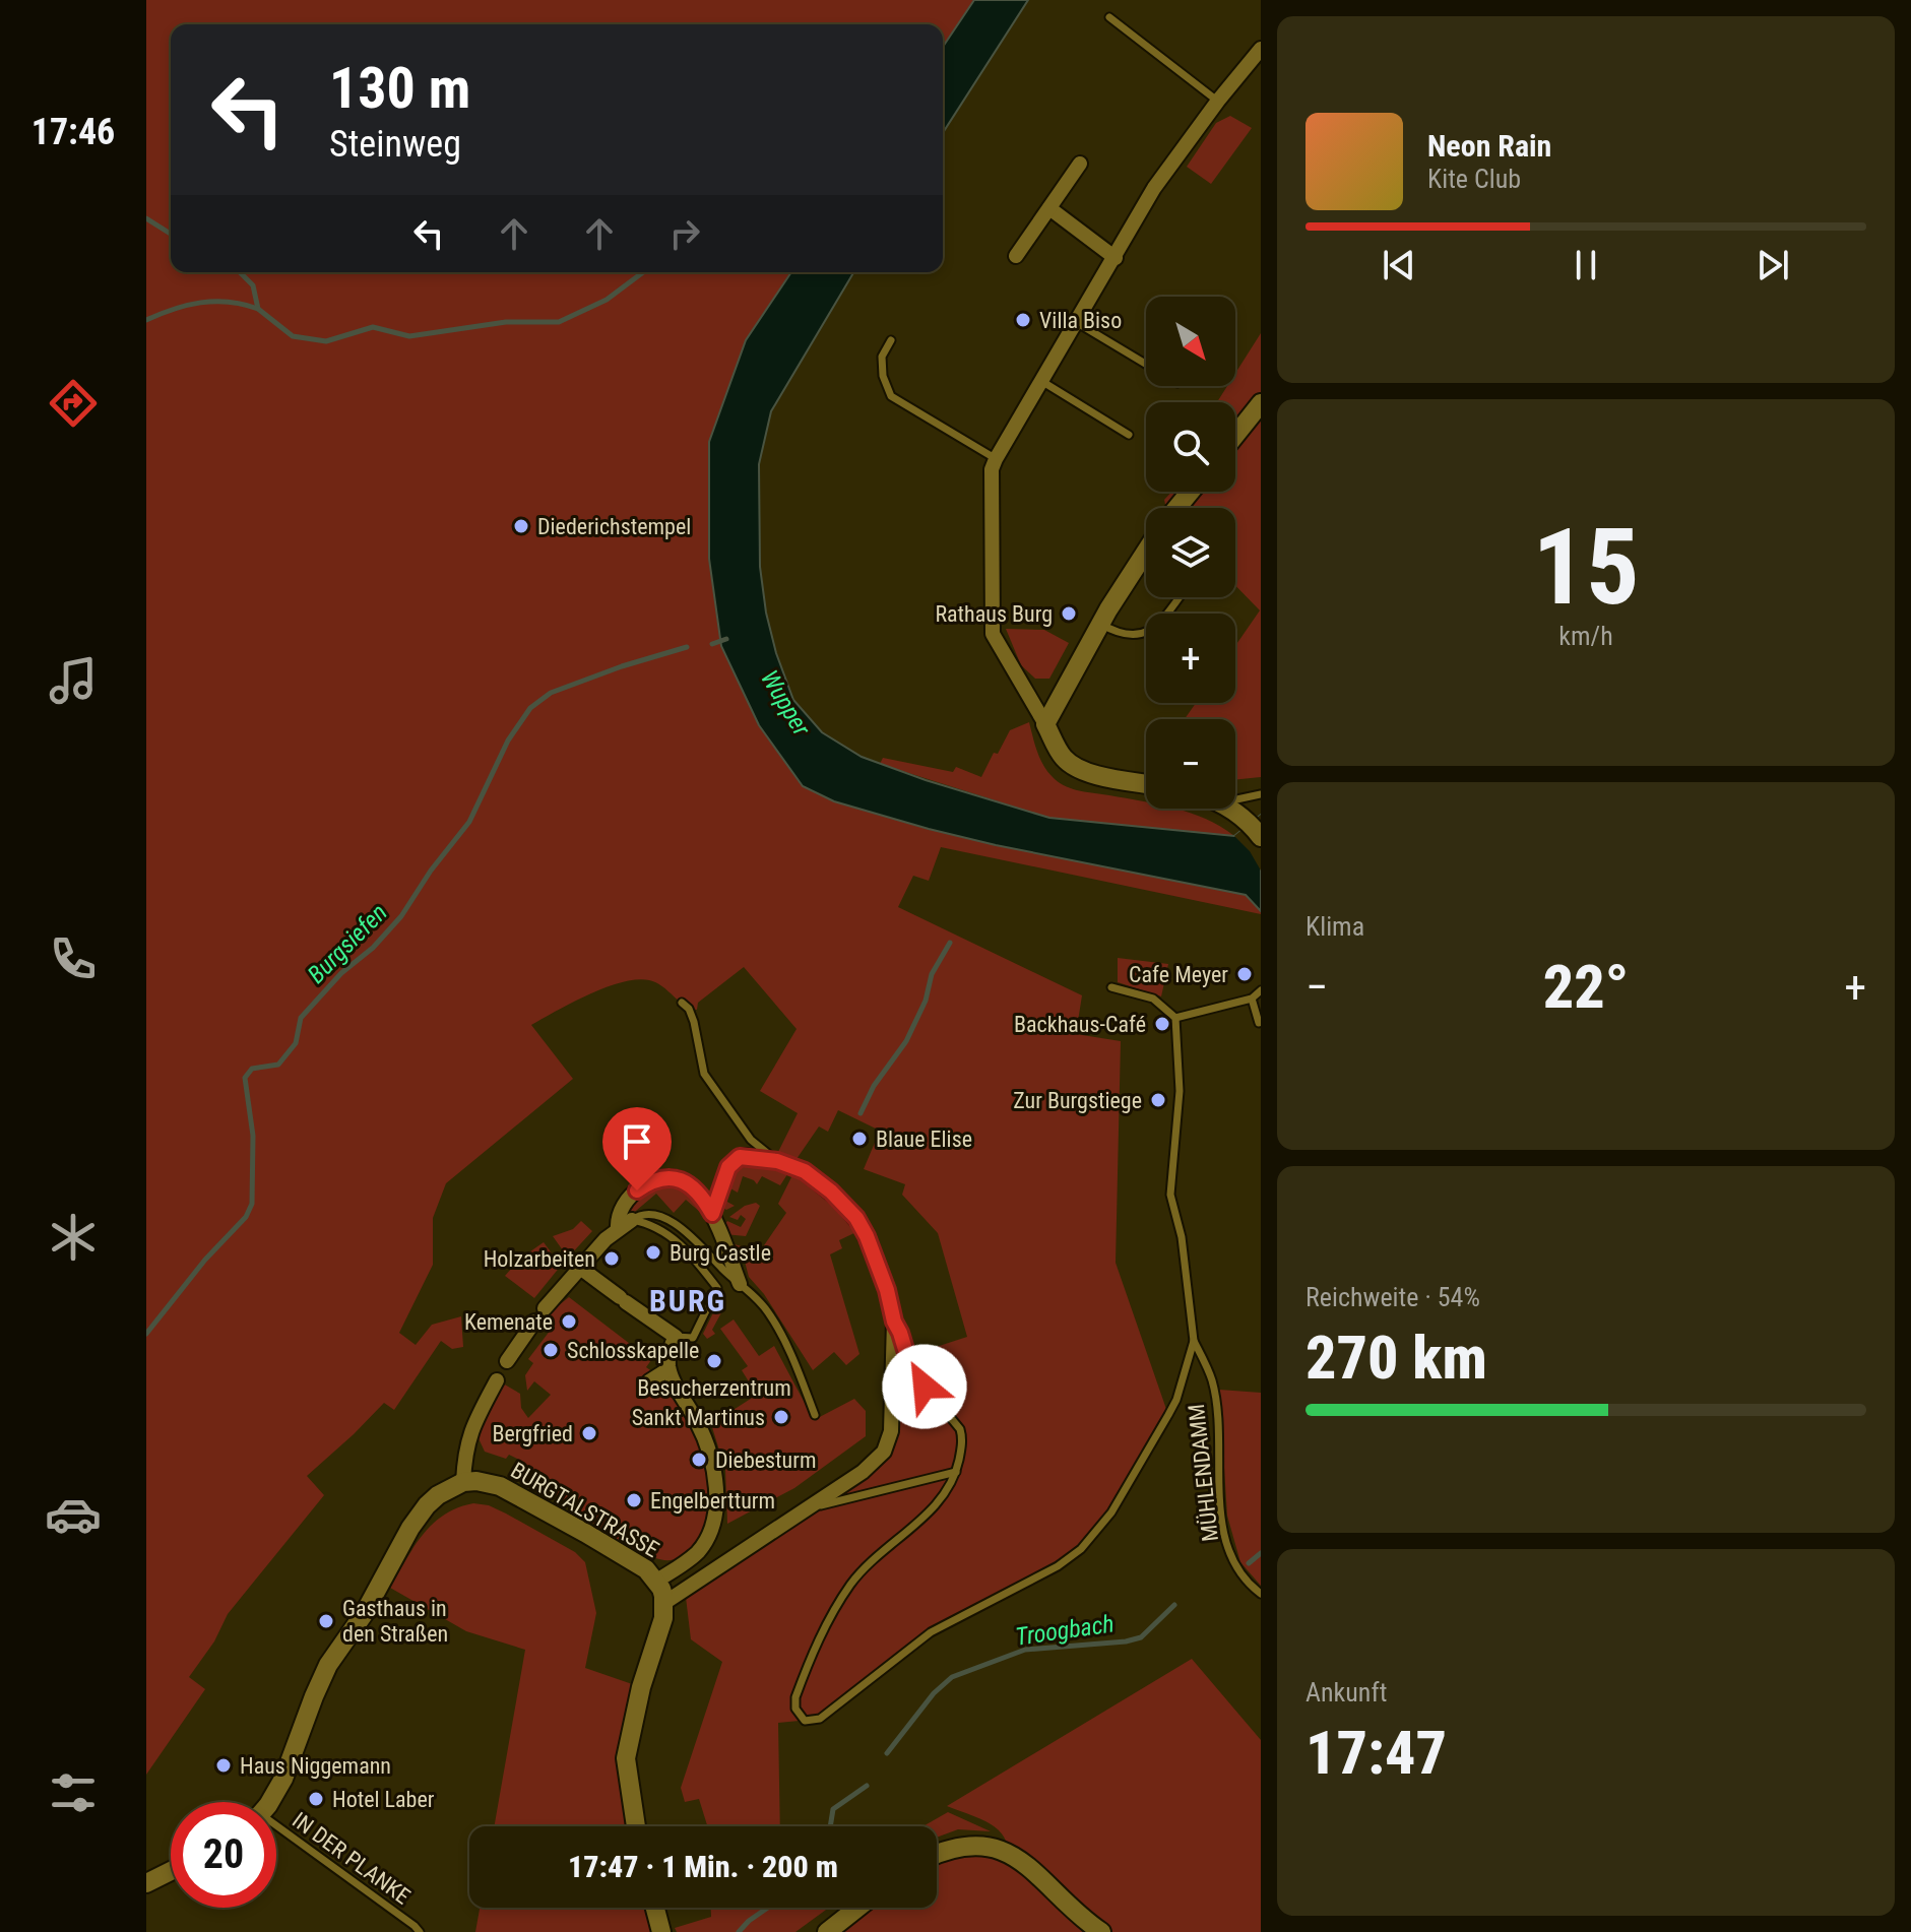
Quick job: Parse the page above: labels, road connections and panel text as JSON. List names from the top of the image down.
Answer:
{
  "streets": {
    "main road": ["BURGTALSTRASSE"],
    "lane": ["MÜHLENDAMM", "IN DER PLANKE"]
  },
  "districts": ["BURG"],
  "water": ["Wupper", "Burgsiefen", "Troogbach"],
  "places": [
    "Villa Biso",
    "Diederichstempel",
    "Rathaus Burg",
    "Cafe Meyer",
    "Backhaus-Café",
    "Zur Burgstiege",
    "Blaue Elise",
    "Burg Castle",
    "Holzarbeiten",
    "Kemenate",
    "Schlosskapelle",
    "Besucherzentrum",
    "Sankt Martinus",
    "Bergfried",
    "Diebesturm",
    "Engelbertturm",
    "Gasthaus in den Straßen",
    "Haus Niggemann",
    "Hotel Laber"
  ],
  "north": "bottom right",
  "page": {
    "tabs": "17:46",
    "turn": ["130 m", "Steinweg"],
    "song": ["Neon Rain", "Kite Club"],
    "map_buttons": ["+", "−"],
    "tile": [
      ["15", "km/h"],
      "Klima",
      ["Reichweite · 54%", "270 km"],
      ["Ankunft", "17:47"]
    ],
    "heat": ["−", "22°", "+"],
    "limit": "20",
    "trip": "17:47 · 1 Min. · 200 m"
  }
}
